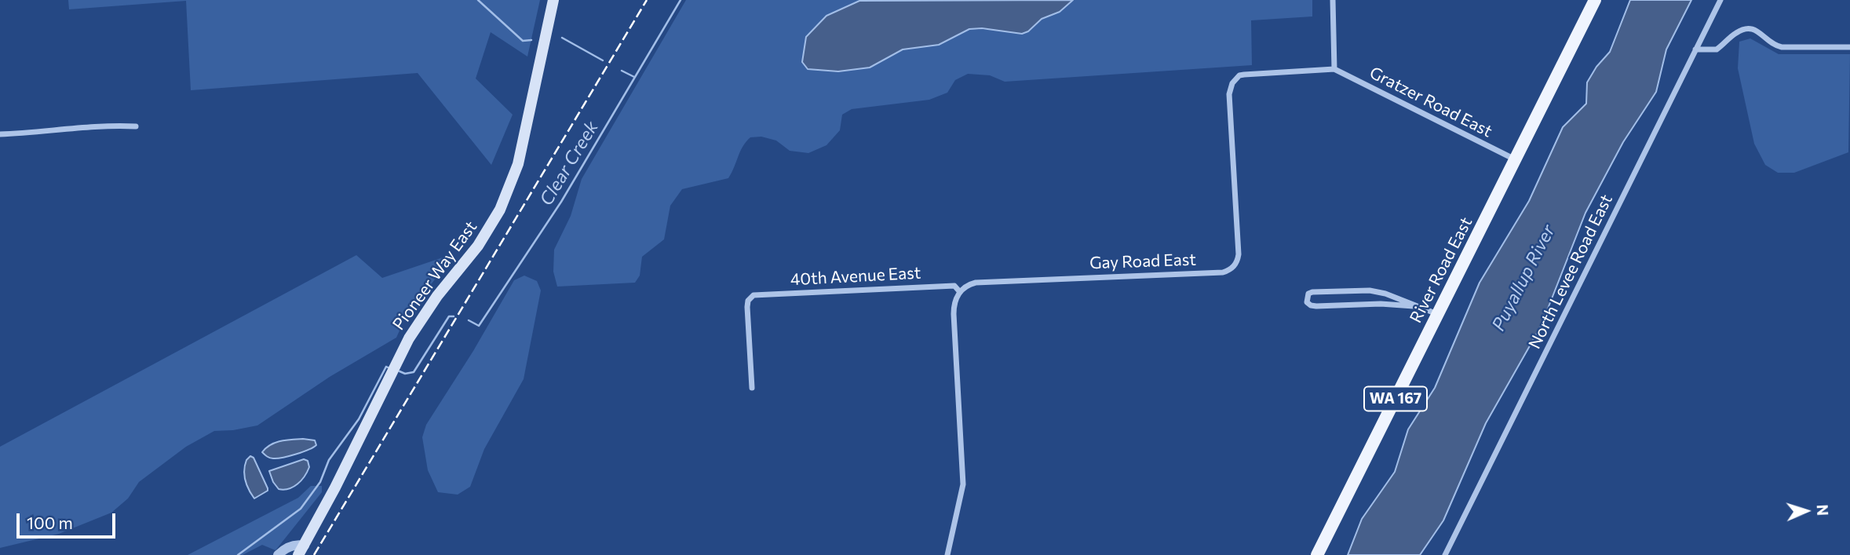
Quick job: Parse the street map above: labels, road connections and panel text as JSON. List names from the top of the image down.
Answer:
{
  "streets": {
    "main road": ["River Road East", "Pioneer Way East", "WA 167"],
    "street": [
      "Gratzer Road East",
      "Gay Road East",
      "North Levee Road East",
      "40th Avenue East"
    ]
  },
  "crossings": [
    ["Gratzer Road East", "Gay Road East"],
    ["Gratzer Road East", "River Road East"],
    ["Gay Road East", "40th Avenue East"]
  ],
  "water": ["Clear Creek", "Puyallup River"],
  "scale_bar": "100 m",
  "north": "right"
}
